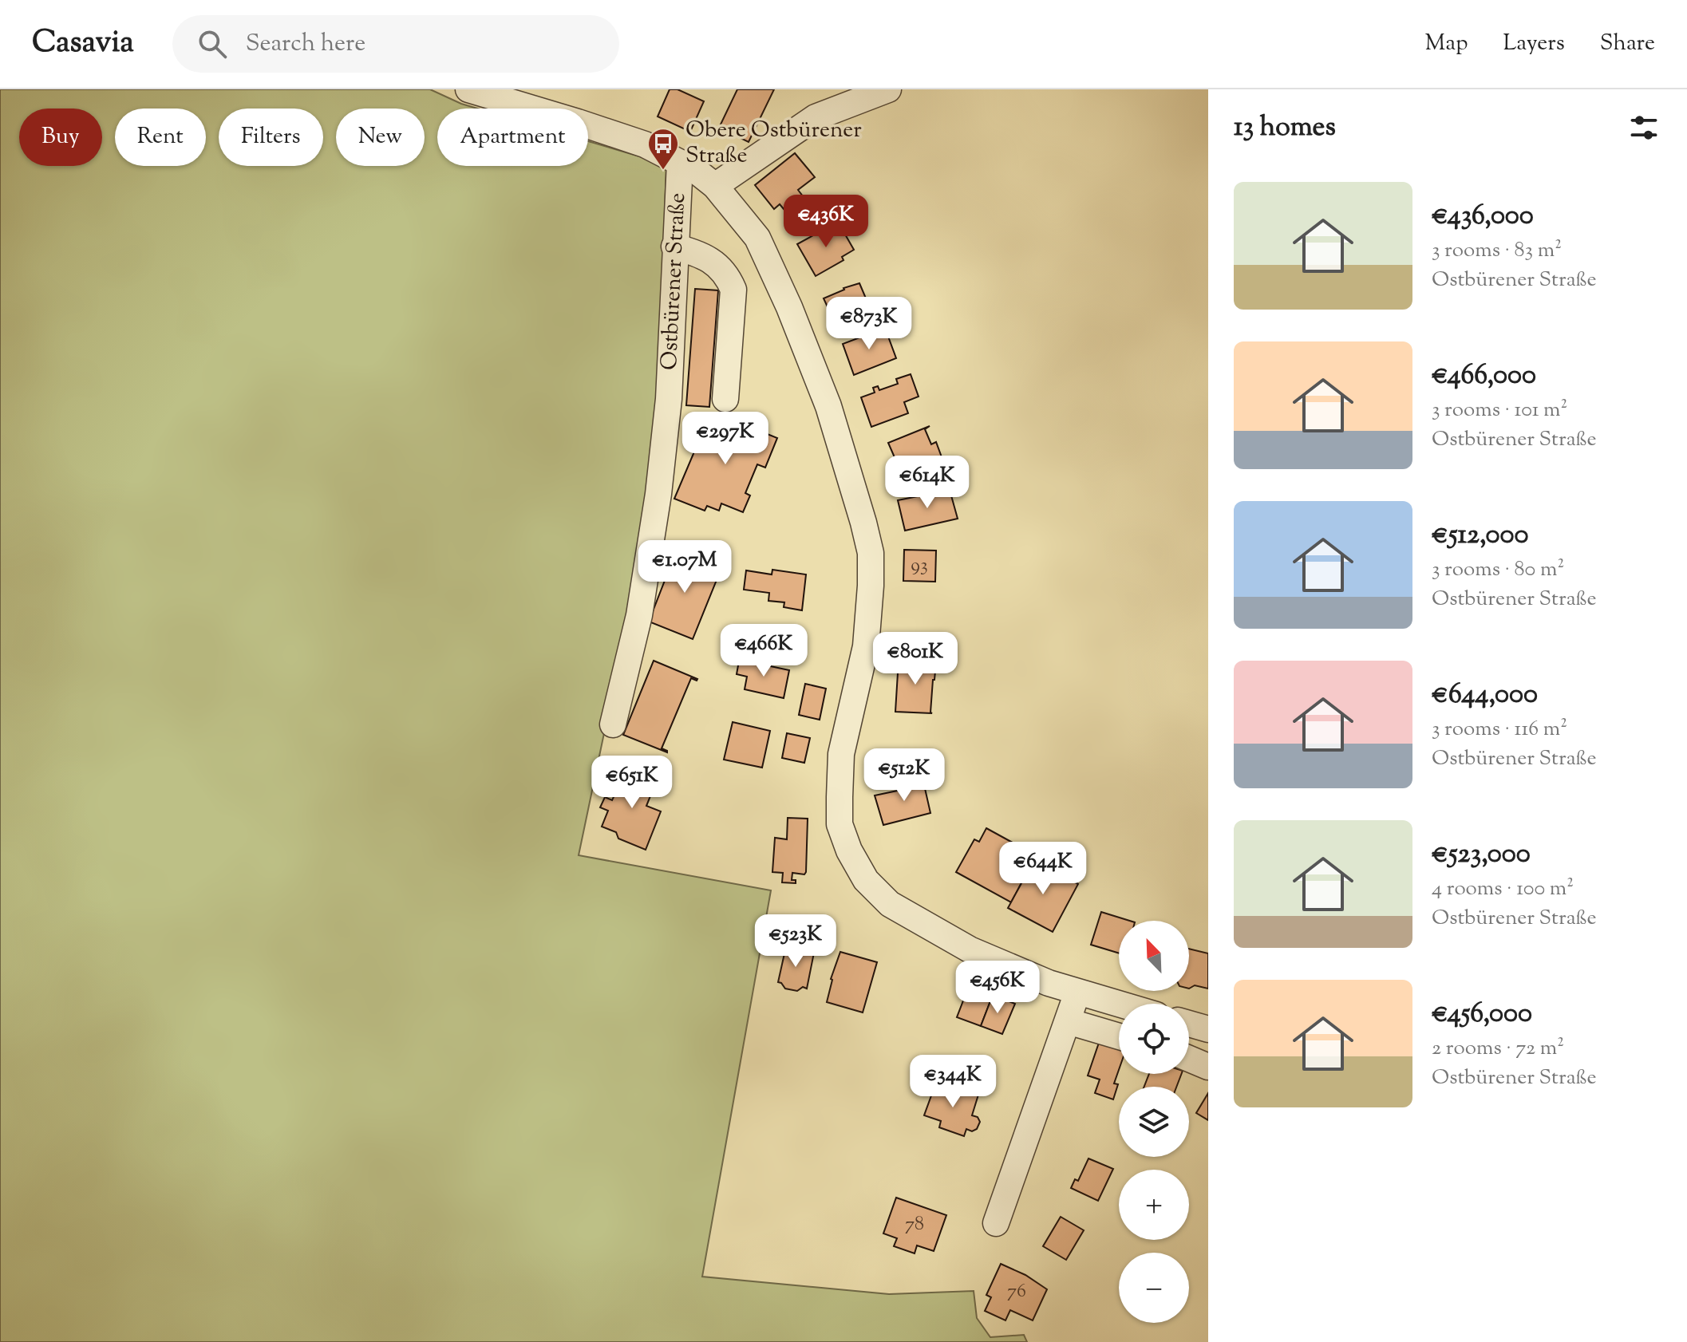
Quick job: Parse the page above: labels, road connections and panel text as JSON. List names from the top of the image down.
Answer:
{
  "streets": {
    "street": ["Ostbürener Straße"]
  },
  "places": {
    "bus stop": ["Obere Ostbürener Straße"]
  },
  "house_numbers": ["93", "78", "76"],
  "north": "top left",
  "page": {
    "header": "Casavia",
    "search": "Search here",
    "nav": ["Map", "Layers", "Share"],
    "heading": "13 homes",
    "chip": [
      "Buy",
      "Rent",
      "Filters",
      "New",
      "Apartment"
    ],
    "list": [
      {
        "name": "€436,000",
        "note": "3 rooms · 83 m² · Ostbürener Straße"
      },
      {
        "name": "€466,000",
        "note": "3 rooms · 101 m² · Ostbürener Straße"
      },
      {
        "name": "€512,000",
        "note": "3 rooms · 80 m² · Ostbürener Straße"
      },
      {
        "name": "€644,000",
        "note": "3 rooms · 116 m² · Ostbürener Straße"
      },
      {
        "name": "€523,000",
        "note": "4 rooms · 100 m² · Ostbürener Straße"
      },
      {
        "name": "€456,000",
        "note": "2 rooms · 72 m² · Ostbürener Straße"
      }
    ],
    "price": [
      "€436K",
      "€873K",
      "€297K",
      "€614K",
      "€1.07M",
      "€466K",
      "€801K",
      "€512K",
      "€651K",
      "€644K",
      "€523K",
      "€456K",
      "€344K"
    ],
    "map_buttons": ["+", "−"]
  }
}
